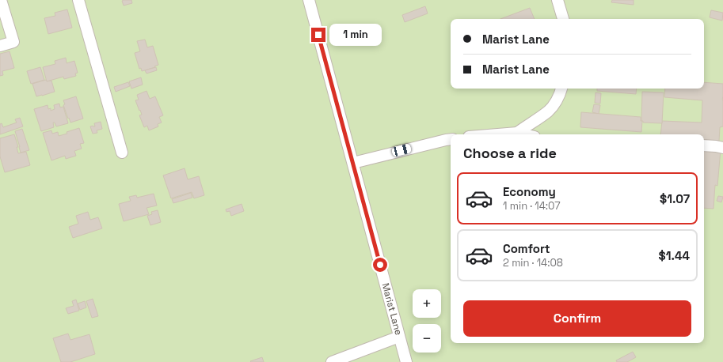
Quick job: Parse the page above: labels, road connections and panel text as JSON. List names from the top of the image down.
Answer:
{
  "streets": {
    "street": ["Marist Lane"]
  },
  "page": {
    "banner": ["Marist Lane", "Marist Lane"],
    "bubble": "1 min",
    "heading": "Choose a ride",
    "list": [
      {
        "name": "Economy",
        "note": "1 min · 14:07",
        "value": "$1.07"
      },
      {
        "name": "Comfort",
        "note": "2 min · 14:08",
        "value": "$1.44"
      }
    ],
    "map_buttons": ["+", "−"],
    "buttons": "Confirm"
  }
}
